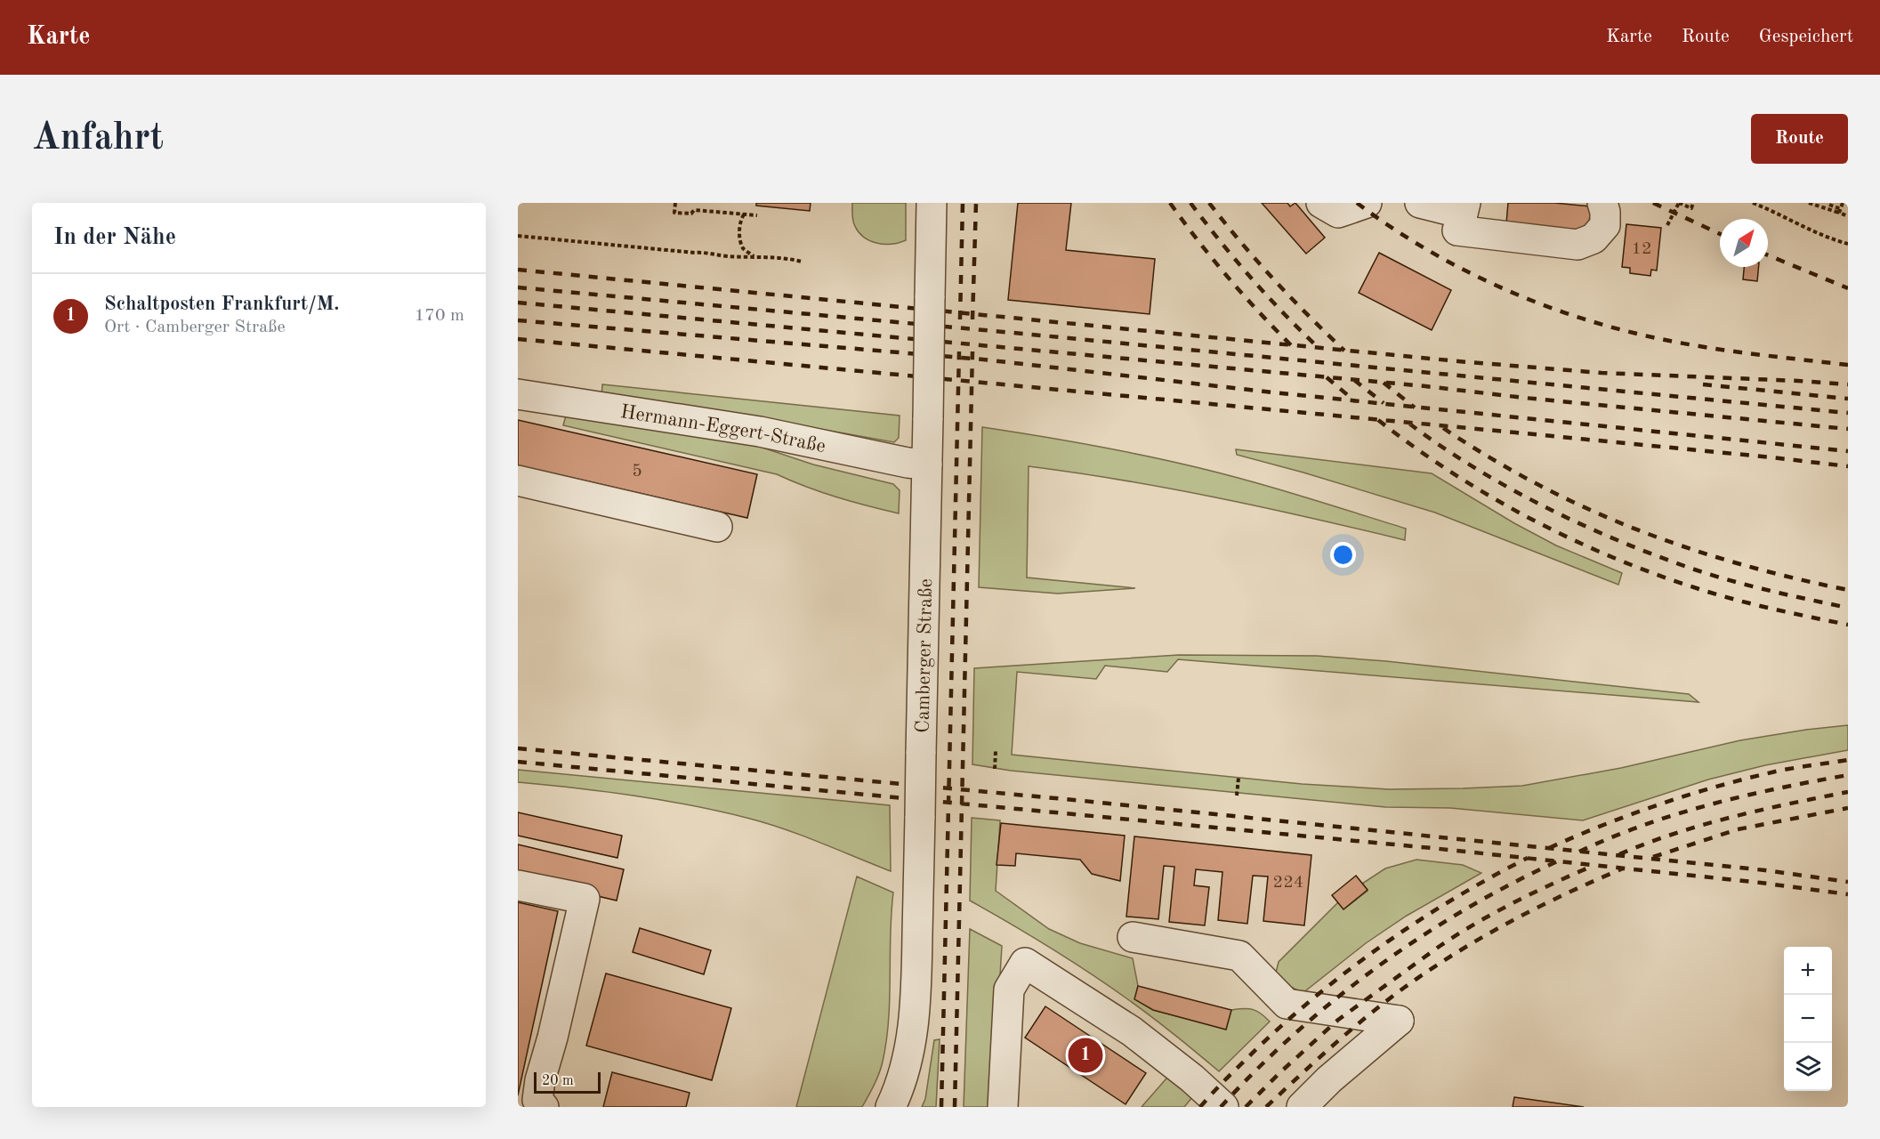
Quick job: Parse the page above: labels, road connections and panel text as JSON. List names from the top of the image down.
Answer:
{
  "streets": {
    "street": ["Hermann-Eggert-Straße", "Camberger Straße"]
  },
  "crossings": [
    ["Hermann-Eggert-Straße", "Camberger Straße"]
  ],
  "house_numbers": ["12", "5", "224"],
  "scale_bar": "20 m",
  "north": "top right",
  "page": {
    "header": "Karte",
    "nav": ["Karte", "Route", "Gespeichert"],
    "buttons": "Route",
    "title": "Anfahrt",
    "heading": "In der Nähe",
    "list": [
      {
        "mark": "1",
        "name": "Schaltposten Frankfurt/M.",
        "note": "Ort · Camberger Straße",
        "value": "170 m"
      }
    ],
    "map_buttons": ["+", "−"],
    "pins": "1",
    "scale": "20 m"
  }
}
